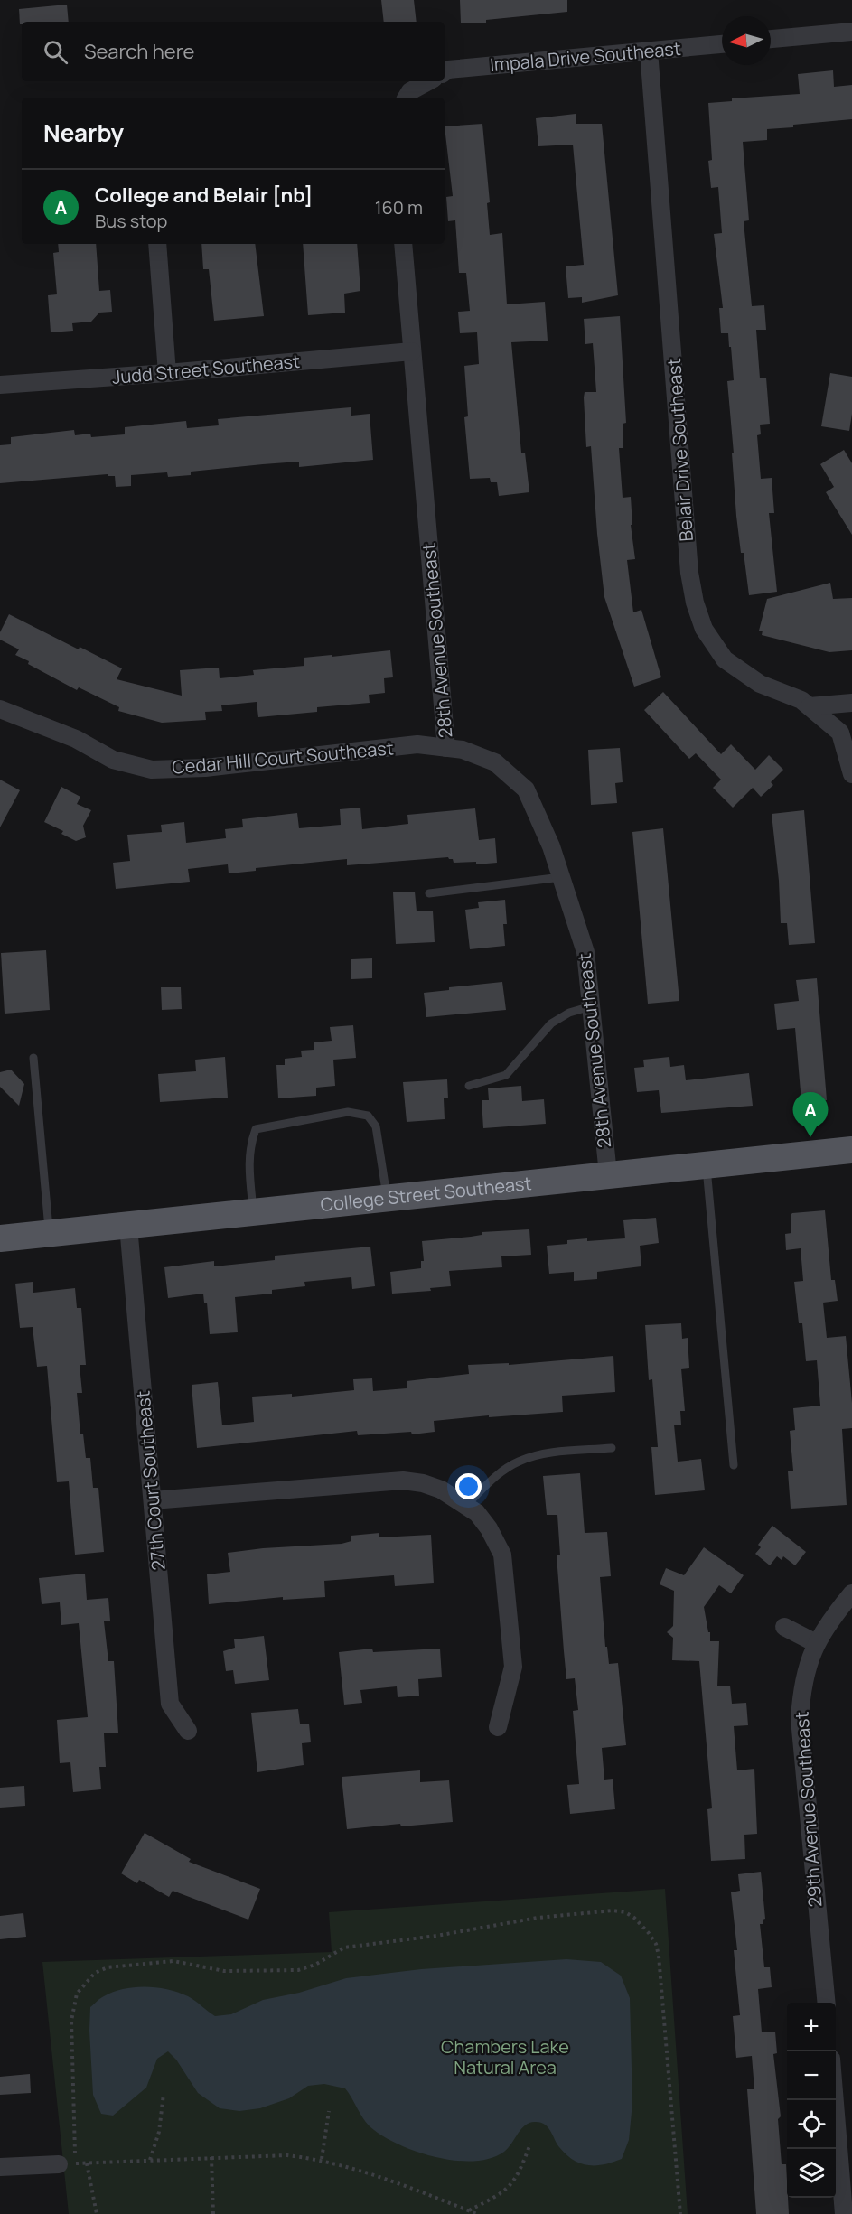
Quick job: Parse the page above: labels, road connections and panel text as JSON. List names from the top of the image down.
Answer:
{
  "streets": {
    "main road": ["College Street Southeast"],
    "street": [
      "Impala Drive Southeast",
      "Judd Street Southeast",
      "Belair Drive Southeast",
      "28th Avenue Southeast",
      "Cedar Hill Court Southeast",
      "27th Court Southeast",
      "29th Avenue Southeast"
    ]
  },
  "crossings": [
    ["Impala Drive Southeast", "Belair Drive Southeast"],
    ["Judd Street Southeast", "28th Avenue Southeast"],
    ["28th Avenue Southeast", "Cedar Hill Court Southeast"],
    ["28th Avenue Southeast", "College Street Southeast"],
    ["College Street Southeast", "27th Court Southeast"]
  ],
  "parks": ["Chambers Lake Natural Area"],
  "north": "left",
  "page": {
    "search": "Search here",
    "heading": "Nearby",
    "list": [
      {
        "mark": "A",
        "name": "College and Belair [nb]",
        "note": "Bus stop",
        "value": "160 m"
      }
    ],
    "pins": "A",
    "map_buttons": ["+", "−"]
  }
}
